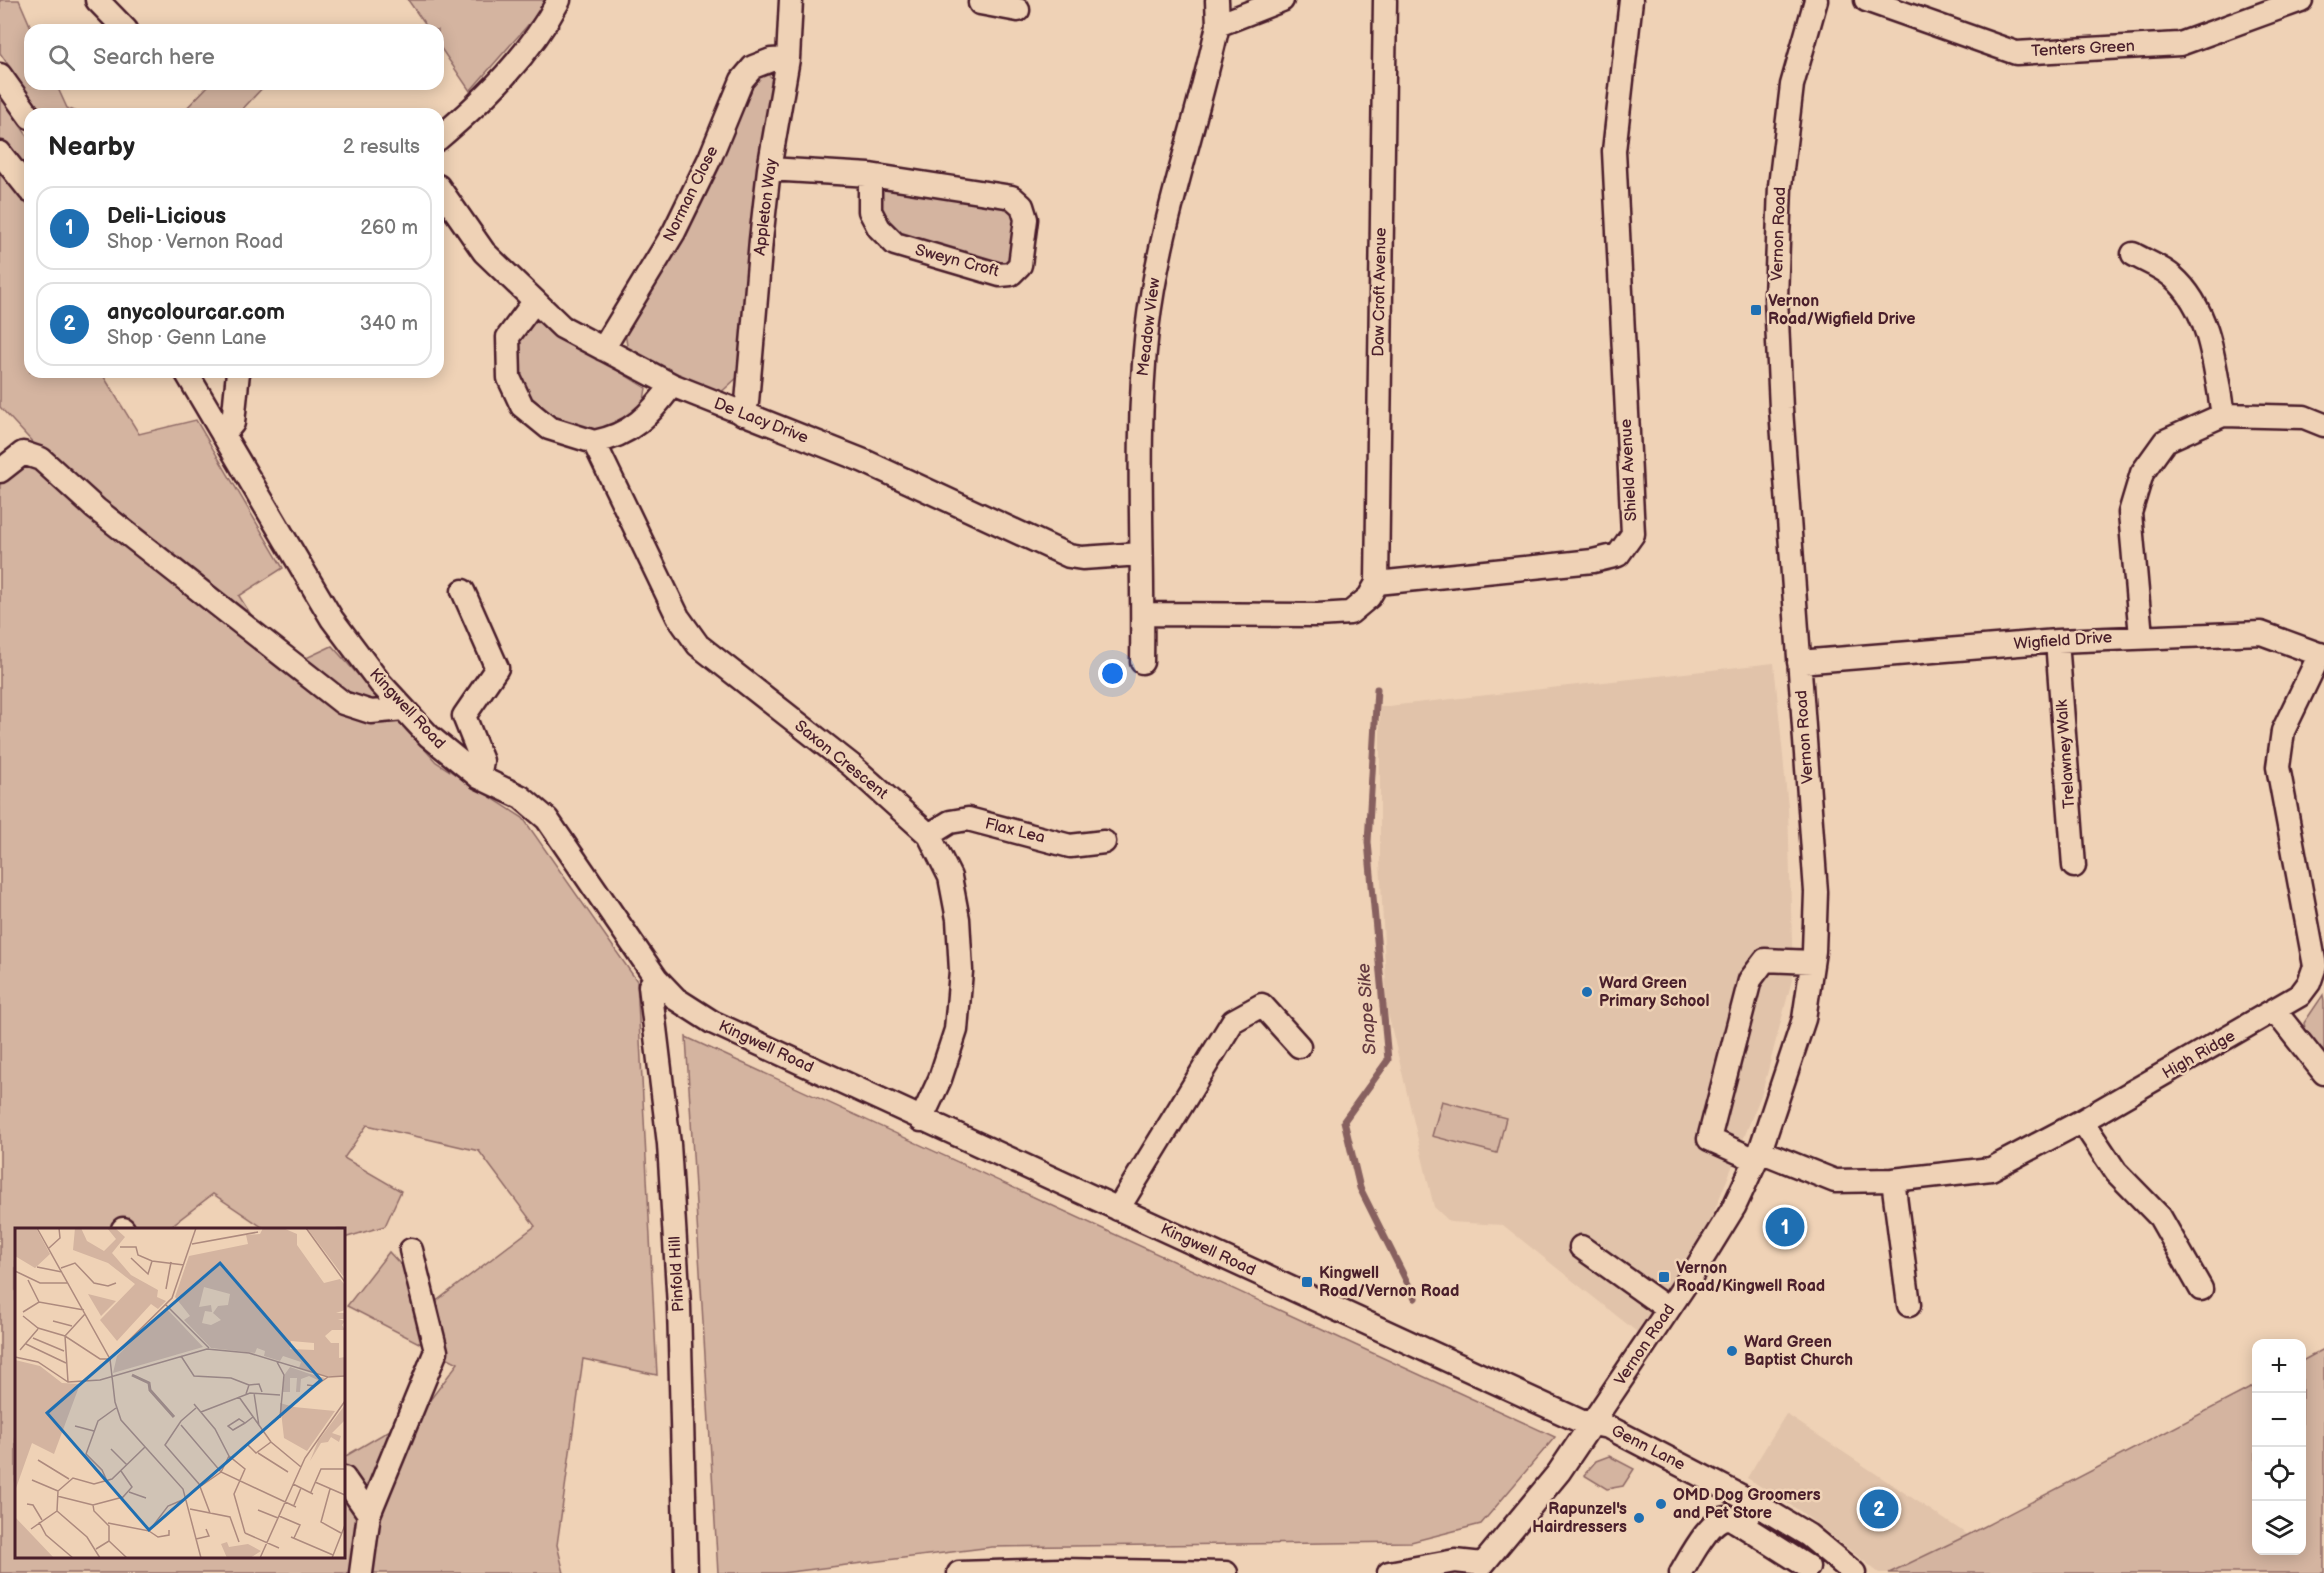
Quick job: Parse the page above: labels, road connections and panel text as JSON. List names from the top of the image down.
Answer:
{
  "streets": {
    "street": [
      "Tenters Green",
      "Norman Close",
      "Appleton Way",
      "Vernon Road",
      "Sweyn Croft",
      "Daw Croft Avenue",
      "Meadow View",
      "De Lacy Drive",
      "Shield Avenue",
      "Wigfield Drive",
      "Kingwell Road",
      "Trelawney Walk",
      "Saxon Crescent",
      "Flax Lea",
      "High Ridge",
      "Pinfold Hill",
      "Genn Lane"
    ]
  },
  "crossings": [
    ["Norman Close", "Appleton Way"],
    ["Norman Close", "De Lacy Drive"],
    ["Appleton Way", "Sweyn Croft"],
    ["Appleton Way", "De Lacy Drive"],
    ["Vernon Road", "Wigfield Drive"],
    ["Vernon Road", "Kingwell Road"],
    ["Vernon Road", "High Ridge"],
    ["Vernon Road", "Genn Lane"],
    ["Daw Croft Avenue", "Shield Avenue"],
    ["Meadow View", "De Lacy Drive"],
    ["Wigfield Drive", "Trelawney Walk"],
    ["Wigfield Drive", "High Ridge"],
    ["Kingwell Road", "Saxon Crescent"],
    ["Kingwell Road", "Pinfold Hill"],
    ["Kingwell Road", "Genn Lane"],
    ["Saxon Crescent", "Flax Lea"]
  ],
  "water": ["Snape Sike"],
  "places": {
    "transit": ["Vernon Road/Wigfield Drive", "Vernon Road/Kingwell Road", "Kingwell Road/Vernon Road"],
    "other": [
      "Ward Green Primary School",
      "Ward Green Baptist Church",
      "OMD Dog Groomers and Pet Store",
      "Rapunzel's Hairdressers"
    ]
  },
  "page": {
    "search": "Search here",
    "heading": ["Nearby", "2 results"],
    "list": [
      {
        "mark": "1",
        "name": "Deli-Licious",
        "note": "Shop · Vernon Road",
        "value": "260 m"
      },
      {
        "mark": "2",
        "name": "anycolourcar.com",
        "note": "Shop · Genn Lane",
        "value": "340 m"
      }
    ],
    "pins": ["1", "2"],
    "map_buttons": ["+", "−"]
  }
}
